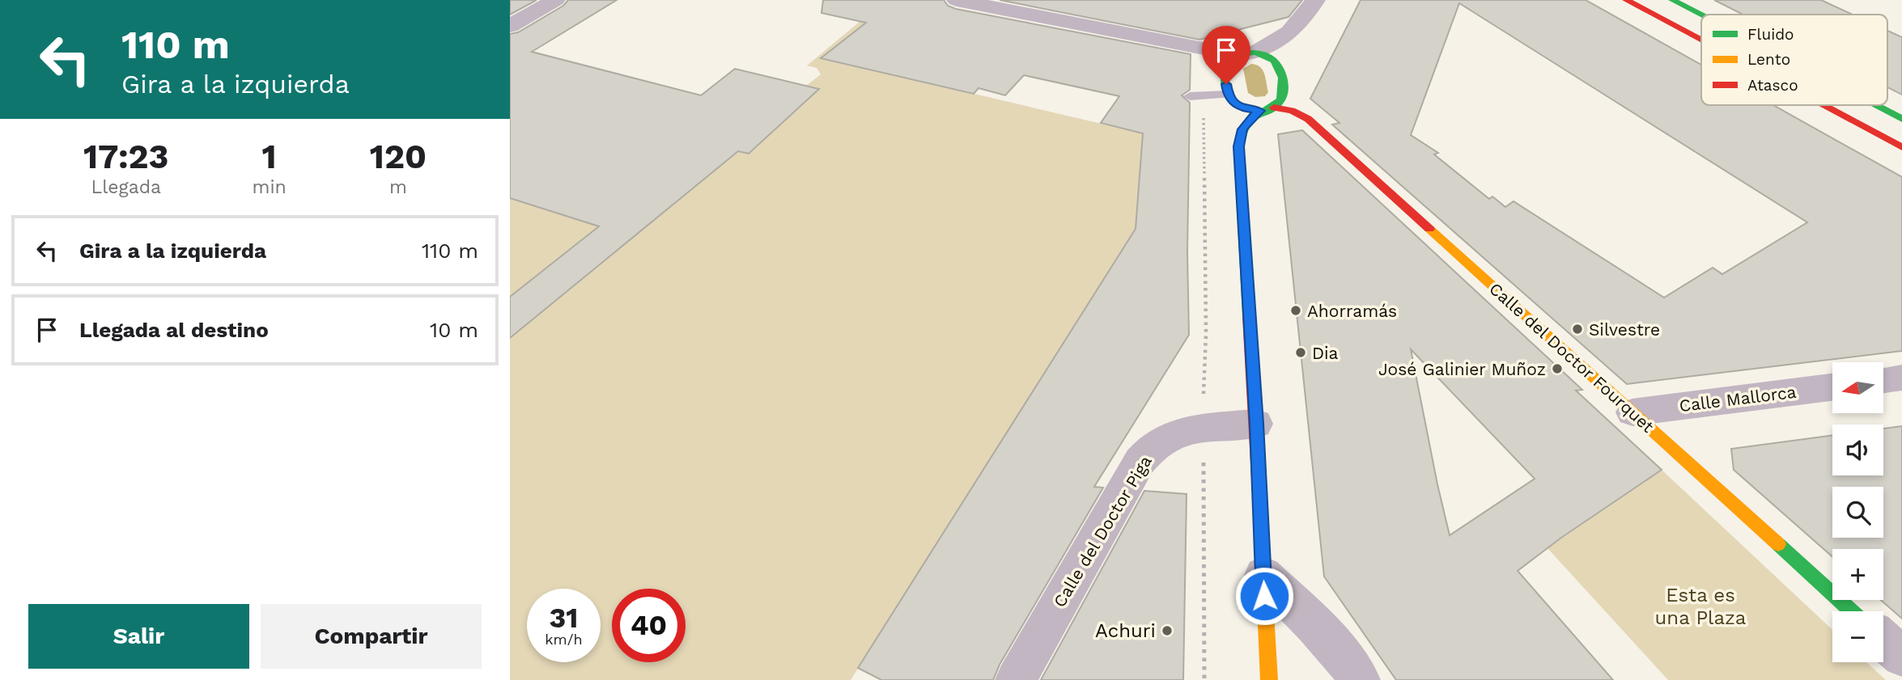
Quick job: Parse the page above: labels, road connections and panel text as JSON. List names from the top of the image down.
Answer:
{
  "streets": {
    "street": ["Calle del Doctor Fourquet", "Calle Mallorca", "Calle del Doctor Piga"]
  },
  "crossings": [
    ["Calle del Doctor Fourquet", "Calle Mallorca"]
  ],
  "parks": ["Esta es una Plaza"],
  "places": [
    "Ahorramás",
    "Silvestre",
    "Dia",
    "José Galinier Muñoz",
    "Achuri"
  ],
  "legend": ["Fluido", "Lento", "Atasco"],
  "north": "left",
  "page": {
    "turn": ["110 m", "Gira a la izquierda"],
    "eta": [
      "17:23",
      "Llegada",
      "1",
      "min",
      "120",
      "m"
    ],
    "list": [
      {
        "name": "Gira a la izquierda",
        "value": "110 m"
      },
      {
        "name": "Llegada al destino",
        "value": "10 m"
      }
    ],
    "map_buttons": ["+", "−"],
    "speed": "31 km/h",
    "limit": "40",
    "buttons": ["Salir", "Compartir"]
  }
}
